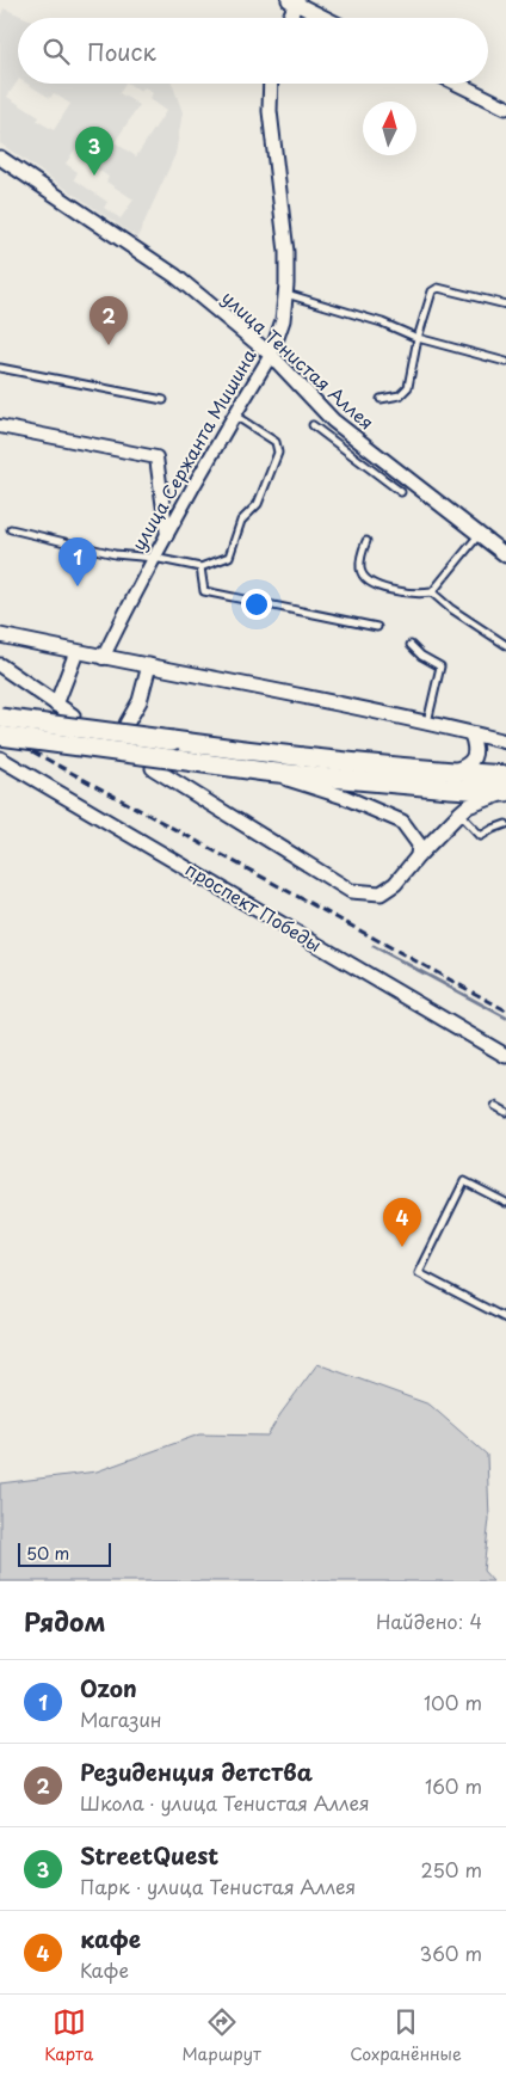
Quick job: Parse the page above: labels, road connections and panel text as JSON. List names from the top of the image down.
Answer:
{
  "streets": {
    "street": ["улица Тенистая Аллея", "улица Сержанта Мишина", "проспект Победы"]
  },
  "crossings": [
    ["улица Тенистая Аллея", "улица Сержанта Мишина"]
  ],
  "scale_bar": "50 m",
  "north": "top",
  "page": {
    "search": "Поиск",
    "pins": [
      "3",
      "2",
      "1",
      "4"
    ],
    "scale": "50 m",
    "heading": ["Рядом", "Найдено: 4"],
    "list": [
      {
        "mark": "1",
        "name": "Ozon",
        "note": "Магазин",
        "value": "100 m"
      },
      {
        "mark": "2",
        "name": "Резиденция детства",
        "note": "Школа · улица Тенистая Аллея",
        "value": "160 m"
      },
      {
        "mark": "3",
        "name": "StreetQuest",
        "note": "Парк · улица Тенистая Аллея",
        "value": "250 m"
      },
      {
        "mark": "4",
        "name": "кафе",
        "note": "Кафе",
        "value": "360 m"
      }
    ],
    "nav": ["Карта", "Маршрут", "Сохранённые"]
  }
}
